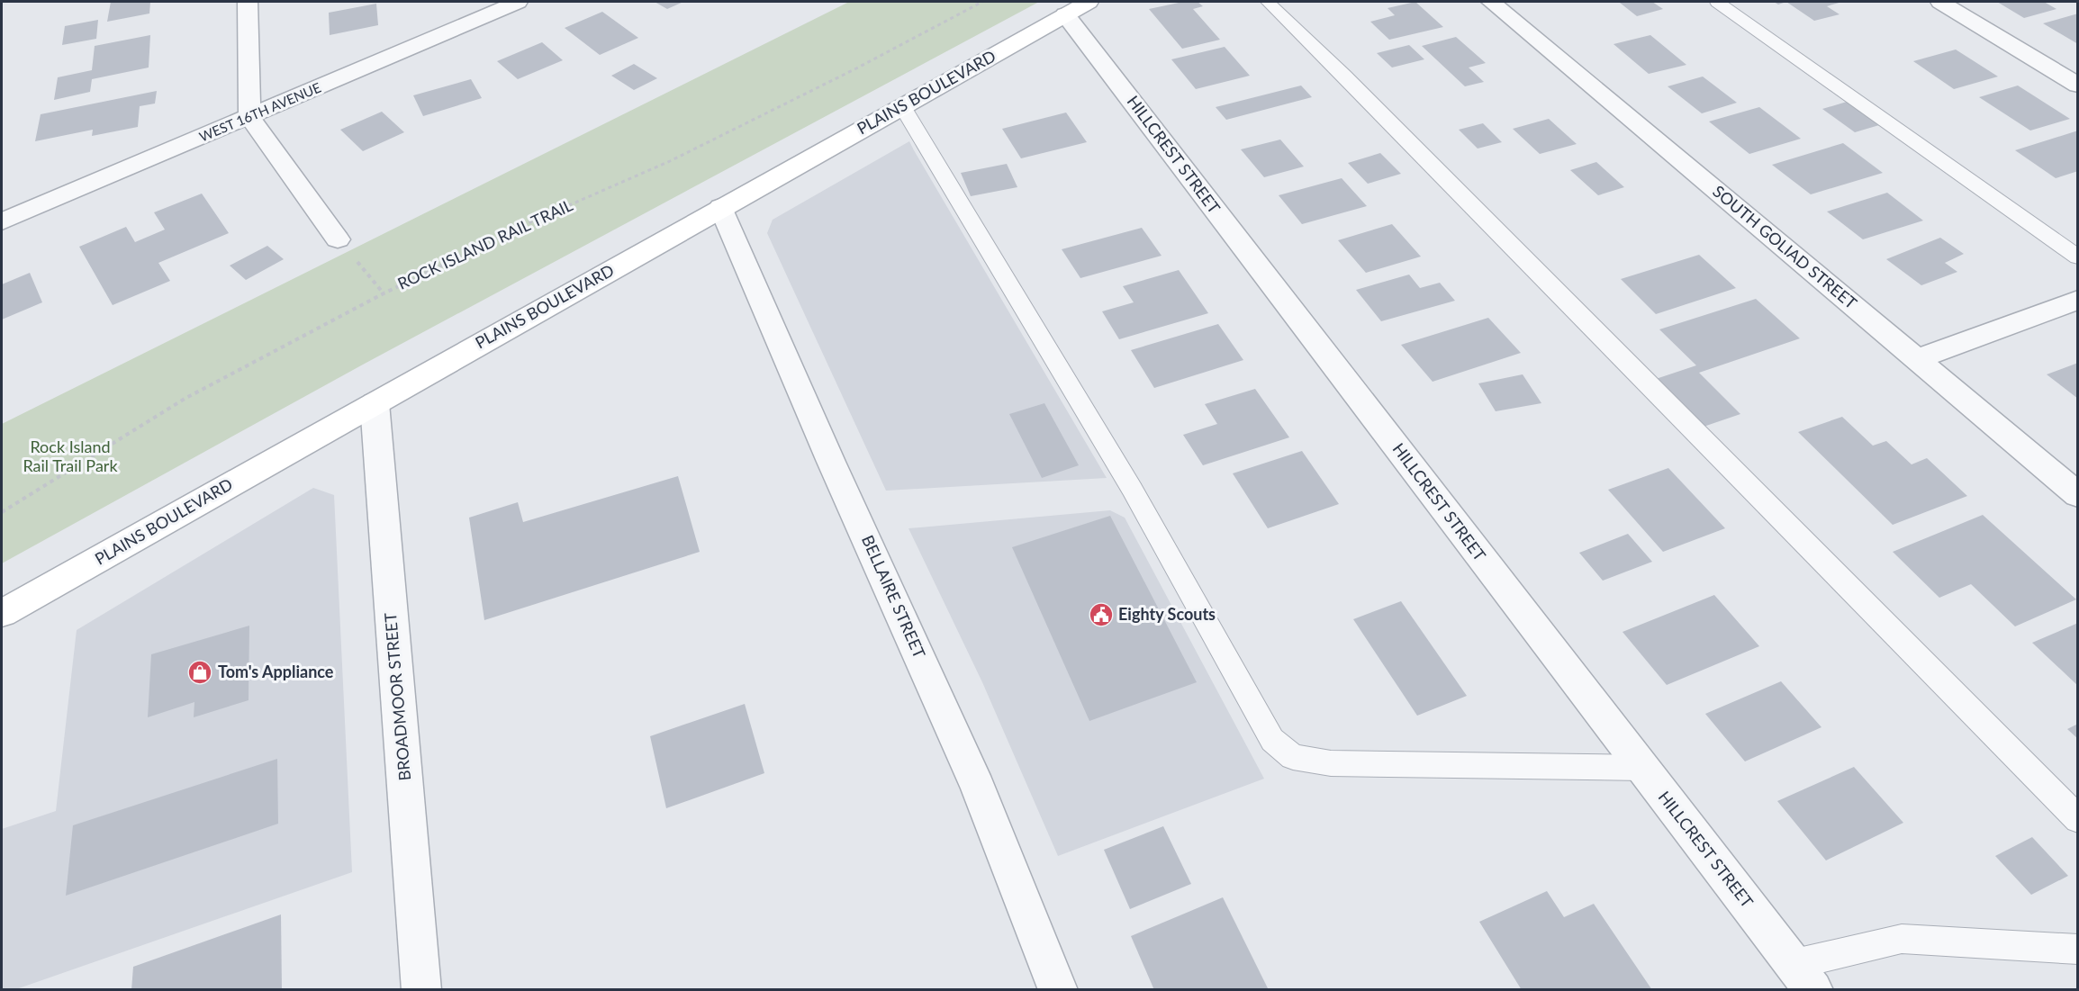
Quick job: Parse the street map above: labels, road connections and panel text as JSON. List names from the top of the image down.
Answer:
{
  "streets": {
    "main road": ["PLAINS BOULEVARD"],
    "street": [
      "WEST 16TH AVENUE",
      "HILLCREST STREET",
      "SOUTH GOLIAD STREET",
      "BELLAIRE STREET",
      "BROADMOOR STREET"
    ],
    "path": ["ROCK ISLAND RAIL TRAIL"]
  },
  "crossings": [
    ["PLAINS BOULEVARD", "HILLCREST STREET"],
    ["PLAINS BOULEVARD", "BELLAIRE STREET"],
    ["PLAINS BOULEVARD", "BROADMOOR STREET"]
  ],
  "parks": ["Rock Island Rail Trail Park"],
  "places": {
    "public building": ["Eighty Scouts"],
    "shop": ["Tom's Appliance"]
  }
}
